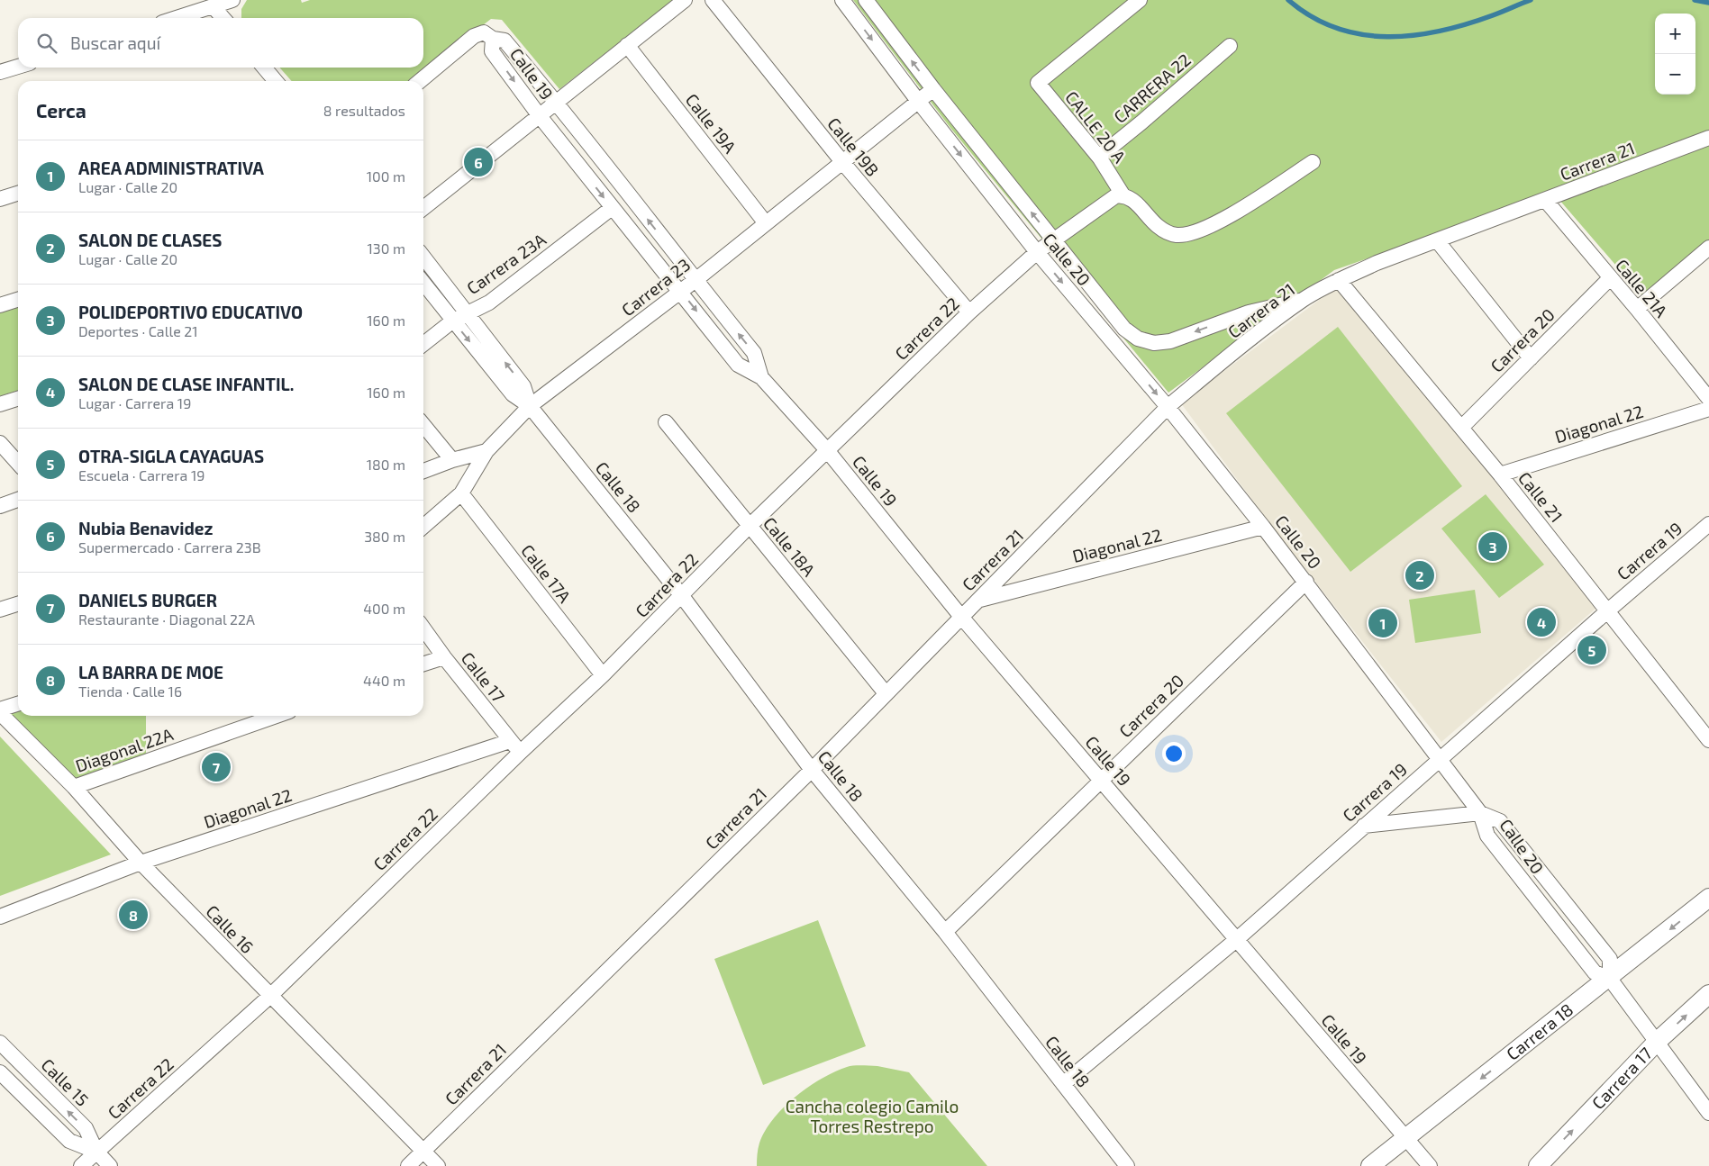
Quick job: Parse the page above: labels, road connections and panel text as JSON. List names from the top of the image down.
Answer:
{
  "streets": {
    "street": [
      "Calle 19",
      "CARRERA 22",
      "Calle 19A",
      "CALLE 20 A",
      "Calle 19B",
      "Carrera 21",
      "Calle 20",
      "Carrera 23A",
      "Carrera 23",
      "Calle 21A",
      "Carrera 22",
      "Carrera 20",
      "Diagonal 22",
      "Calle 18",
      "Calle 21",
      "Calle 18A",
      "Carrera 19",
      "Calle 17A",
      "Calle 17",
      "Diagonal 22A",
      "Calle 16",
      "Carrera 18",
      "Carrera 17",
      "Calle 15"
    ]
  },
  "crossings": [
    ["Calle 19", "Carrera 21"],
    ["Calle 19", "Carrera 23A"],
    ["Calle 19", "Carrera 23"],
    ["Calle 19", "Carrera 22"],
    ["Calle 19", "Carrera 20"],
    ["Calle 19", "Carrera 19"],
    ["Calle 19", "Carrera 18"],
    ["CARRERA 22", "CALLE 20 A"],
    ["Calle 19A", "Carrera 23"],
    ["CALLE 20 A", "Carrera 22"],
    ["Calle 19B", "Carrera 23"],
    ["Calle 19B", "Carrera 22"],
    ["Carrera 21", "Calle 20"],
    ["Carrera 21", "Calle 21A"],
    ["Carrera 21", "Diagonal 22"],
    ["Carrera 21", "Calle 18"],
    ["Carrera 21", "Calle 21"],
    ["Carrera 21", "Calle 18A"],
    ["Carrera 21", "Calle 16"],
    ["Calle 20", "Carrera 23"],
    ["Calle 20", "Carrera 22"],
    ["Calle 20", "Carrera 20"],
    ["Calle 20", "Diagonal 22"],
    ["Calle 20", "Carrera 19"],
    ["Calle 20", "Carrera 18"],
    ["Calle 20", "Carrera 17"],
    ["Carrera 23A", "Calle 18"],
    ["Carrera 23", "Calle 18"],
    ["Carrera 23", "Calle 17A"],
    ["Calle 21A", "Carrera 20"],
    ["Carrera 22", "Calle 18"],
    ["Carrera 22", "Calle 18A"],
    ["Carrera 22", "Calle 17A"],
    ["Carrera 22", "Calle 17"],
    ["Carrera 22", "Calle 16"],
    ["Carrera 22", "Calle 15"],
    ["Carrera 20", "Calle 18"],
    ["Carrera 20", "Calle 21"],
    ["Diagonal 22", "Calle 21"],
    ["Diagonal 22", "Calle 17"],
    ["Diagonal 22", "Calle 16"],
    ["Calle 18", "Carrera 19"],
    ["Calle 21", "Carrera 19"],
    ["Diagonal 22A", "Calle 16"]
  ],
  "one_way": ["Carrera 18", "Carrera 17"],
  "parks": ["Cancha colegio Camilo Torres Restrepo"],
  "page": {
    "map_buttons": ["+", "−"],
    "search": "Buscar aquí",
    "heading": ["Cerca", "8 resultados"],
    "list": [
      {
        "mark": "1",
        "name": "AREA ADMINISTRATIVA",
        "note": "Lugar · Calle 20",
        "value": "100 m"
      },
      {
        "mark": "2",
        "name": "SALON DE CLASES",
        "note": "Lugar · Calle 20",
        "value": "130 m"
      },
      {
        "mark": "3",
        "name": "POLIDEPORTIVO EDUCATIVO",
        "note": "Deportes · Calle 21",
        "value": "160 m"
      },
      {
        "mark": "4",
        "name": "SALON DE CLASE INFANTIL.",
        "note": "Lugar · Carrera 19",
        "value": "160 m"
      },
      {
        "mark": "5",
        "name": "OTRA-SIGLA CAYAGUAS",
        "note": "Escuela · Carrera 19",
        "value": "180 m"
      },
      {
        "mark": "6",
        "name": "Nubia Benavidez",
        "note": "Supermercado · Carrera 23B",
        "value": "380 m"
      },
      {
        "mark": "7",
        "name": "DANIELS BURGER",
        "note": "Restaurante · Diagonal 22A",
        "value": "400 m"
      },
      {
        "mark": "8",
        "name": "LA BARRA DE MOE",
        "note": "Tienda · Calle 16",
        "value": "440 m"
      }
    ],
    "pins": [
      "6",
      "3",
      "2",
      "4",
      "1",
      "5",
      "7",
      "8"
    ]
  }
}
